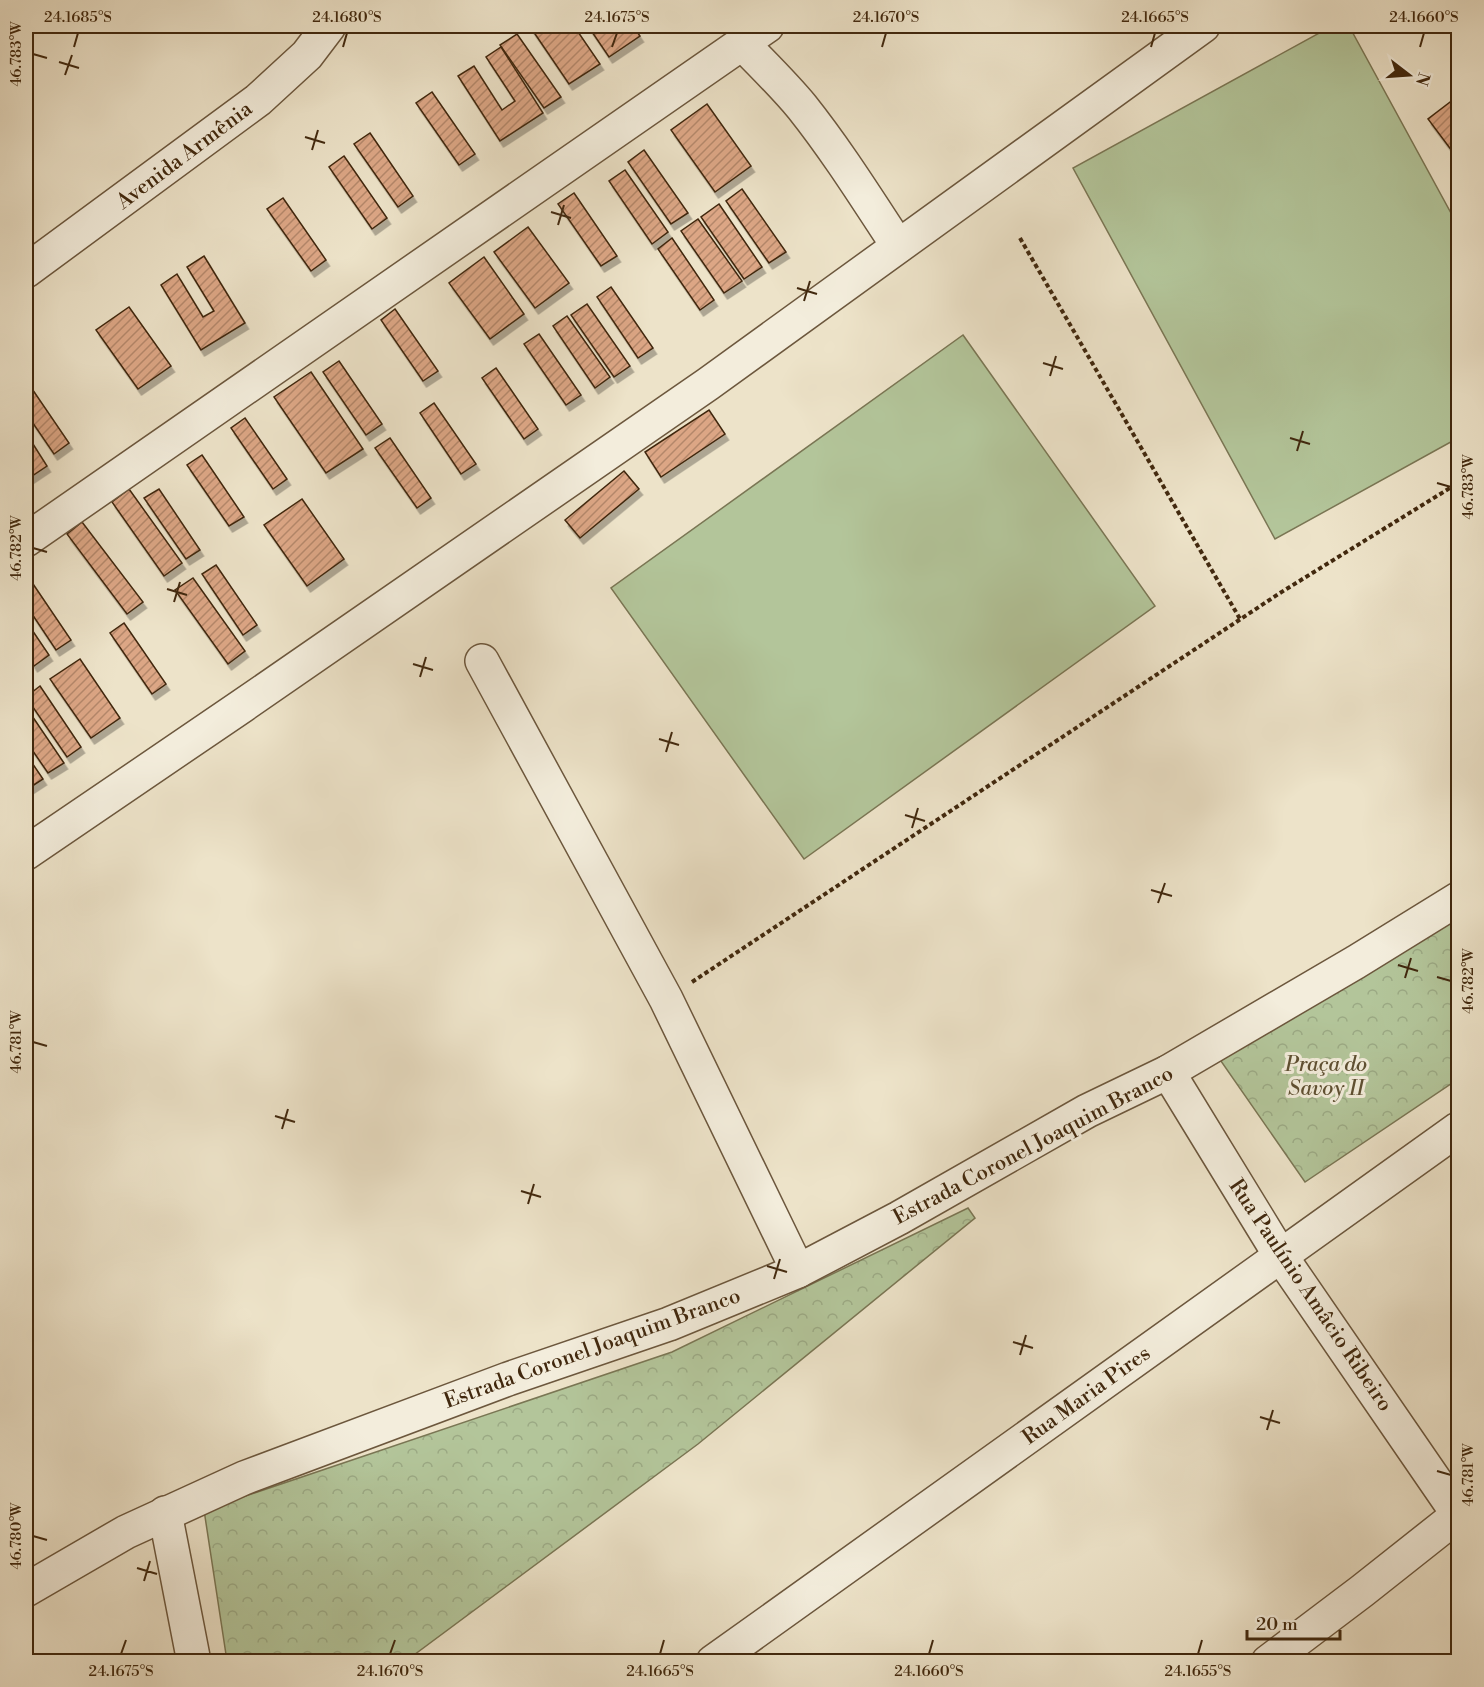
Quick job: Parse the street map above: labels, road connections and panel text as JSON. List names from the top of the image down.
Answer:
{
  "streets": {
    "street": [
      "Avenida Armênia",
      "Estrada Coronel Joaquim Branco",
      "Rua Paulínio Amâcio Ribeiro",
      "Rua Maria Pires"
    ]
  },
  "crossings": [
    ["Estrada Coronel Joaquim Branco", "Rua Paulínio Amâcio Ribeiro"],
    ["Rua Paulínio Amâcio Ribeiro", "Rua Maria Pires"]
  ],
  "parks": ["Praça do Savoy II"],
  "scale_bar": "20 m",
  "north": "right",
  "coordinates": [
    "24.1685°S",
    "24.1680°S",
    "24.1675°S",
    "24.1670°S",
    "24.1665°S",
    "24.1660°S",
    "46.783°W",
    "46.782°W",
    "46.781°W",
    "46.780°W",
    "24.1655°S"
  ]
}
